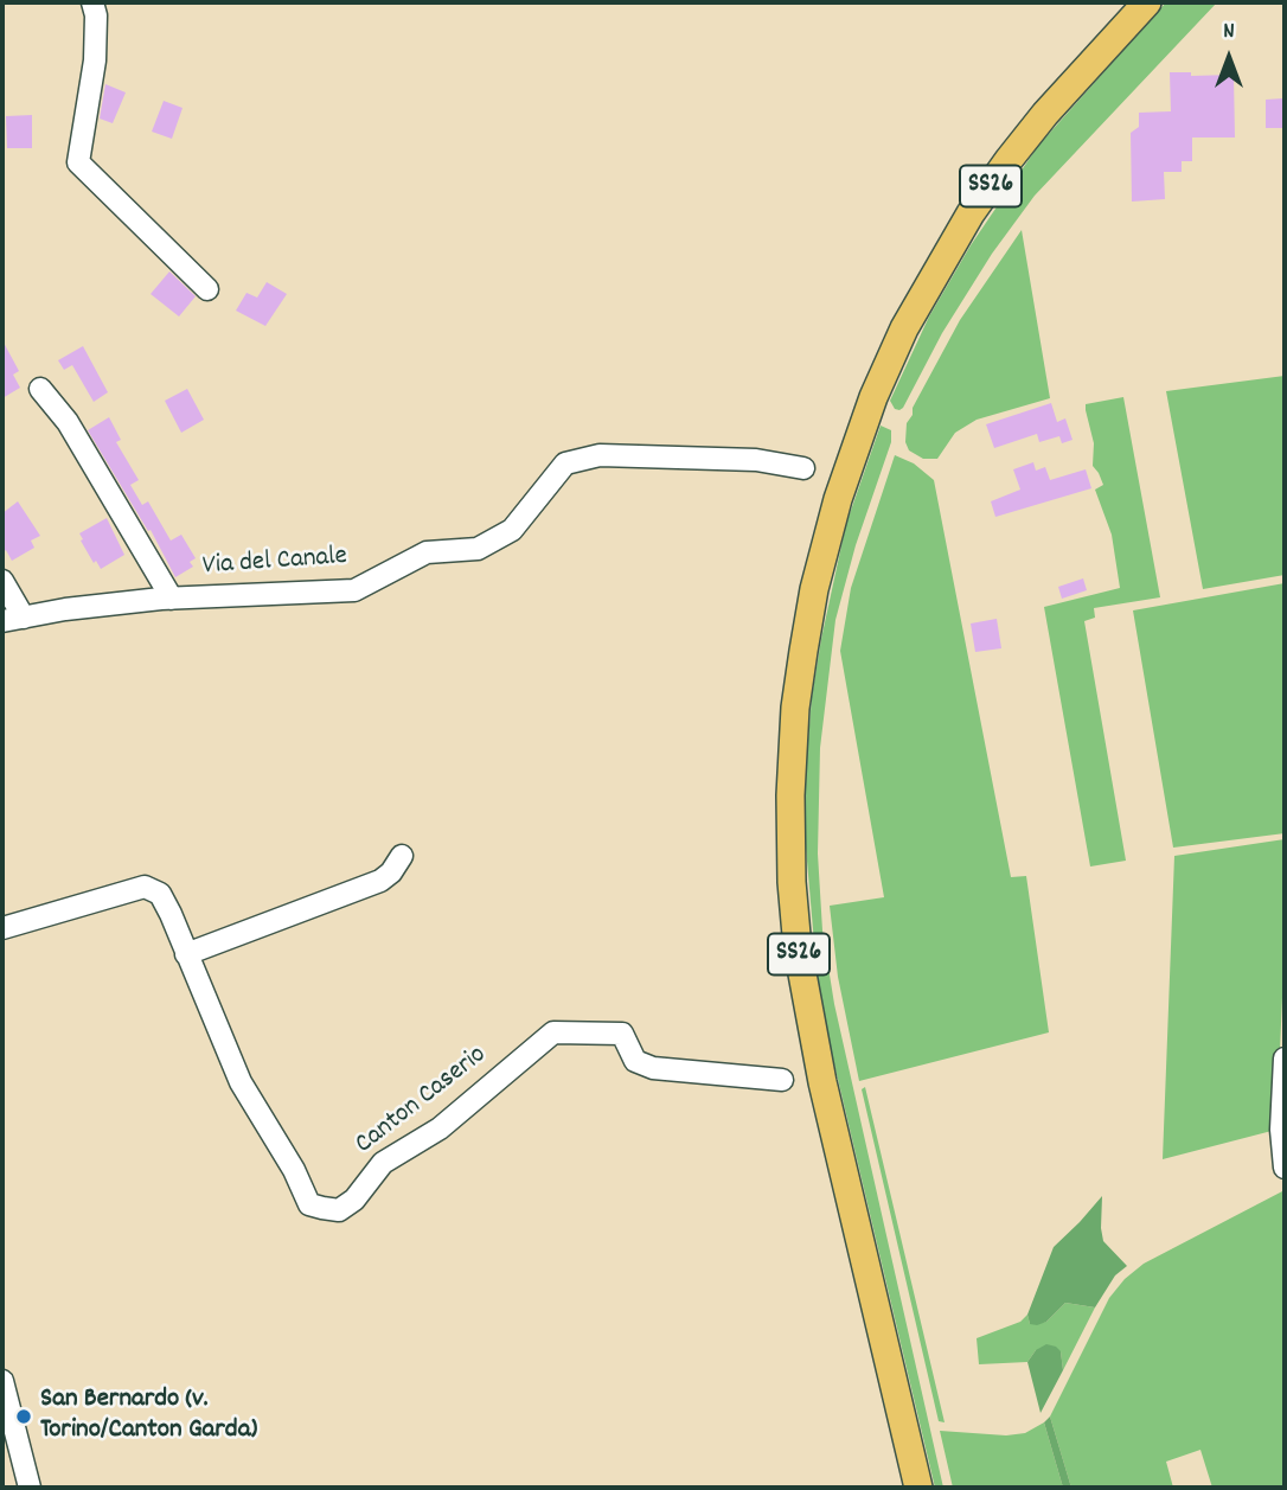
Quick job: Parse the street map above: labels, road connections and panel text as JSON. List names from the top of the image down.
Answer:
{
  "streets": {
    "main road": ["SS26"],
    "street": ["Via del Canale", "Canton Caserio"]
  },
  "places": ["San Bernardo (v. Torino/Canton Garda)"],
  "north": "top"
}
